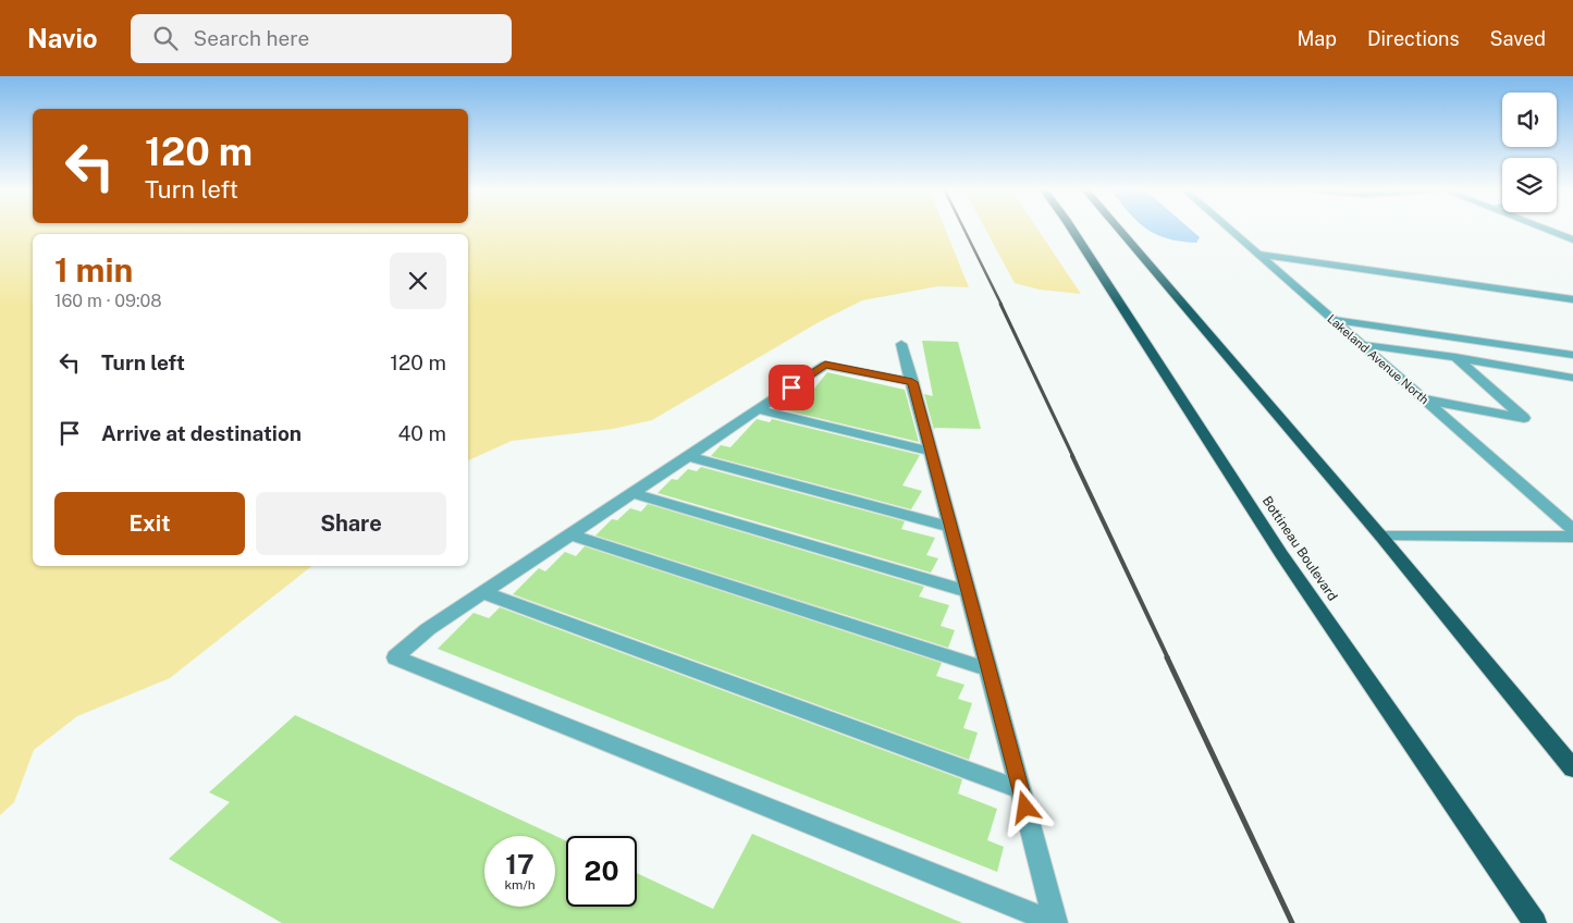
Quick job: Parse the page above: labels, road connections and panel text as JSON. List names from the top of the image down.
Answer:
{
  "streets": {
    "highway": ["Bottineau Boulevard"],
    "street": ["Lakeland Avenue North"]
  },
  "page": {
    "header": "Navio",
    "search": "Search here",
    "nav": ["Map", "Directions", "Saved"],
    "turn": ["120 m", "Turn left"],
    "heading": ["1 min", "160 m · 09:08"],
    "list": [
      {
        "name": "Turn left",
        "value": "120 m"
      },
      {
        "name": "Arrive at destination",
        "value": "40 m"
      }
    ],
    "buttons": ["Exit", "Share"],
    "speed": "17 km/h",
    "limit": "20"
  }
}
